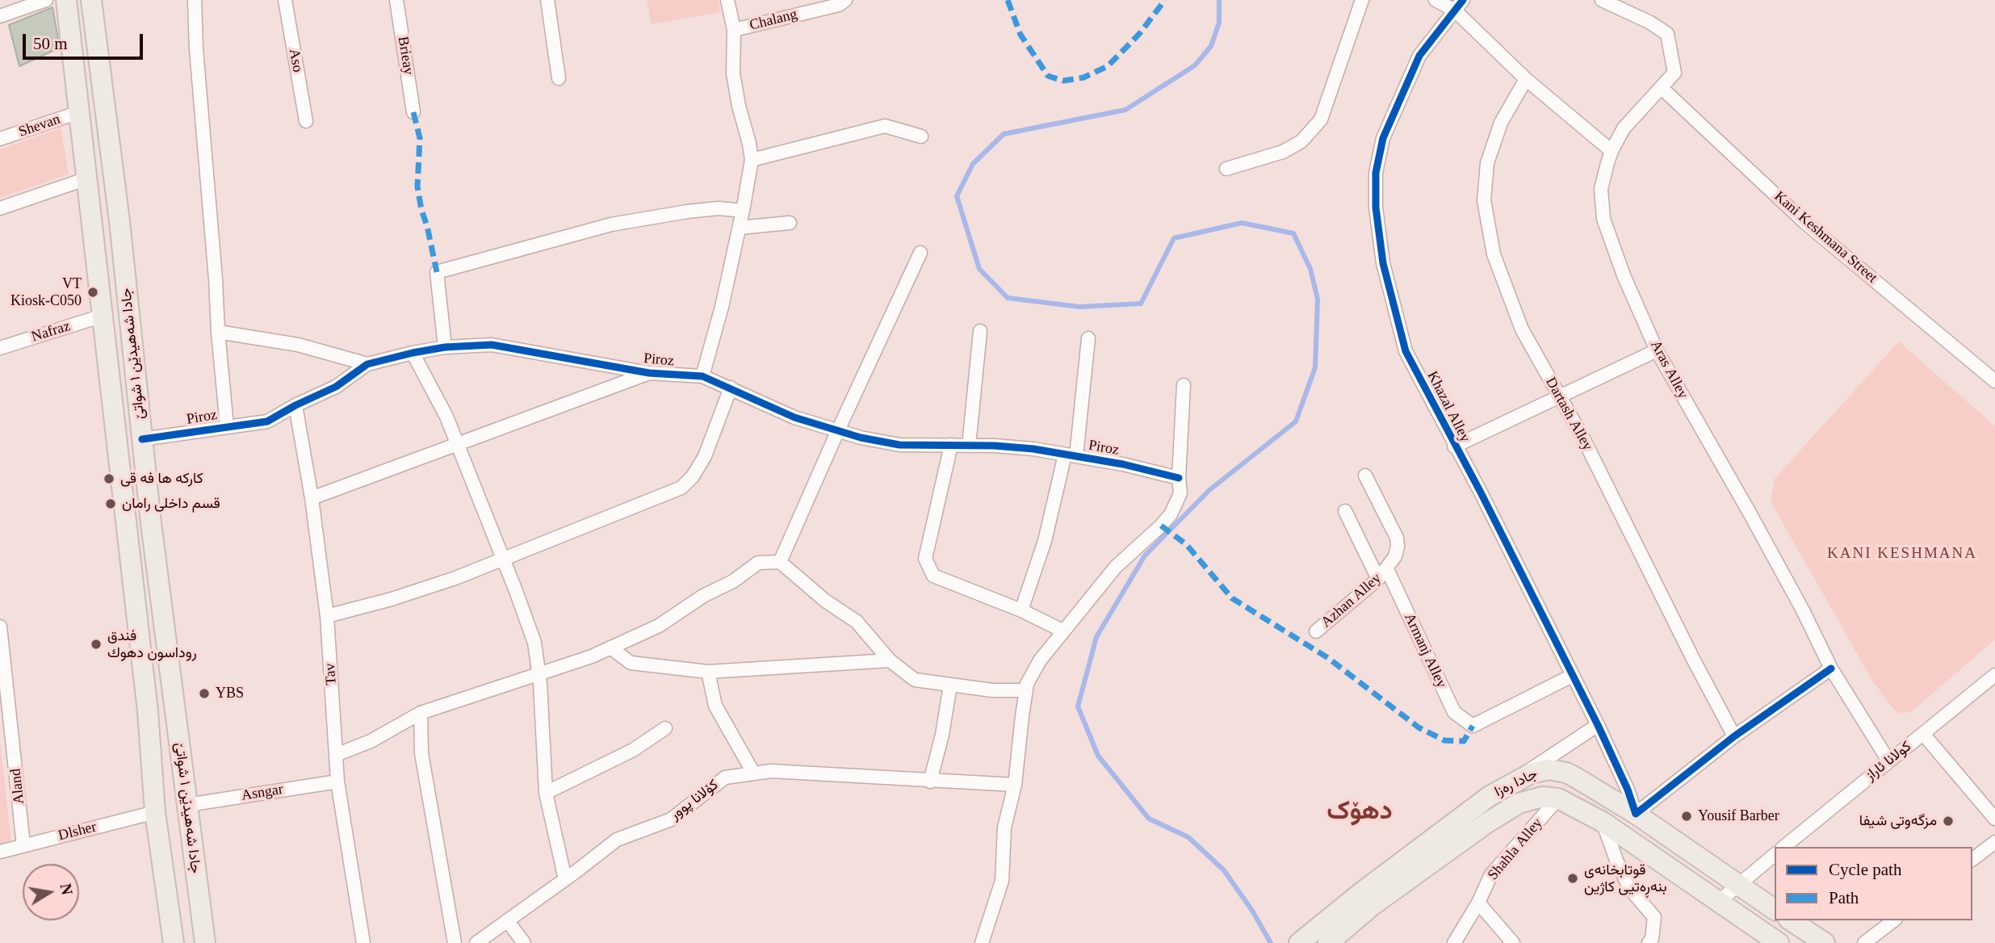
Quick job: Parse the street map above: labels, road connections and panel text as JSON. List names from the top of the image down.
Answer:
{
  "streets": {
    "main road": ["جادا شەهیدێن ١ شواتێ", "جادا ره‌زا"],
    "street": [
      "Chalang",
      "Brieay",
      "Aso",
      "Shevan",
      "Kani Keshmana Street",
      "Nafraz",
      "Piroz",
      "Aras Alley",
      "Khazal Alley",
      "Dartash Alley",
      "Azhan Alley",
      "Armanj Alley",
      "Tav",
      "کولانا ئاراز",
      "Aland",
      "Asngar",
      "کۆلانا پوور",
      "Dlsher",
      "Shahla Alley"
    ]
  },
  "crossings": [
    ["Shevan", "جادا شەهیدێن ١ شواتێ"],
    ["Kani Keshmana Street", "Aras Alley"],
    ["Nafraz", "جادا شەهیدێن ١ شواتێ"],
    ["جادا شەهیدێن ١ شواتێ", "Piroz"],
    ["جادا شەهیدێن ١ شواتێ", "Asngar"],
    ["جادا شەهیدێن ١ شواتێ", "Dlsher"],
    ["Piroz", "Tav"],
    ["Aras Alley", "کولانا ئاراز"],
    ["Khazal Alley", "Armanj Alley"],
    ["Khazal Alley", "جادا ره‌زا"],
    ["Azhan Alley", "Armanj Alley"],
    ["Tav", "Asngar"],
    ["جادا ره‌زا", "Shahla Alley"],
    ["Aland", "Dlsher"]
  ],
  "districts": ["KANI KESHMANA", "دھۆک"],
  "places": [
    "VT Kiosk-C050",
    "كاركه ها فه قى",
    "قسم داخلی رامان",
    "فندق روداسون دهوك",
    "YBS",
    "Yousif Barber",
    "مزگەوتی شیفا",
    "قوتابخانەی بنەڕەتیی کاژین"
  ],
  "legend": ["Cycle path", "Path"],
  "scale_bar": "50 m",
  "north": "right"
}
